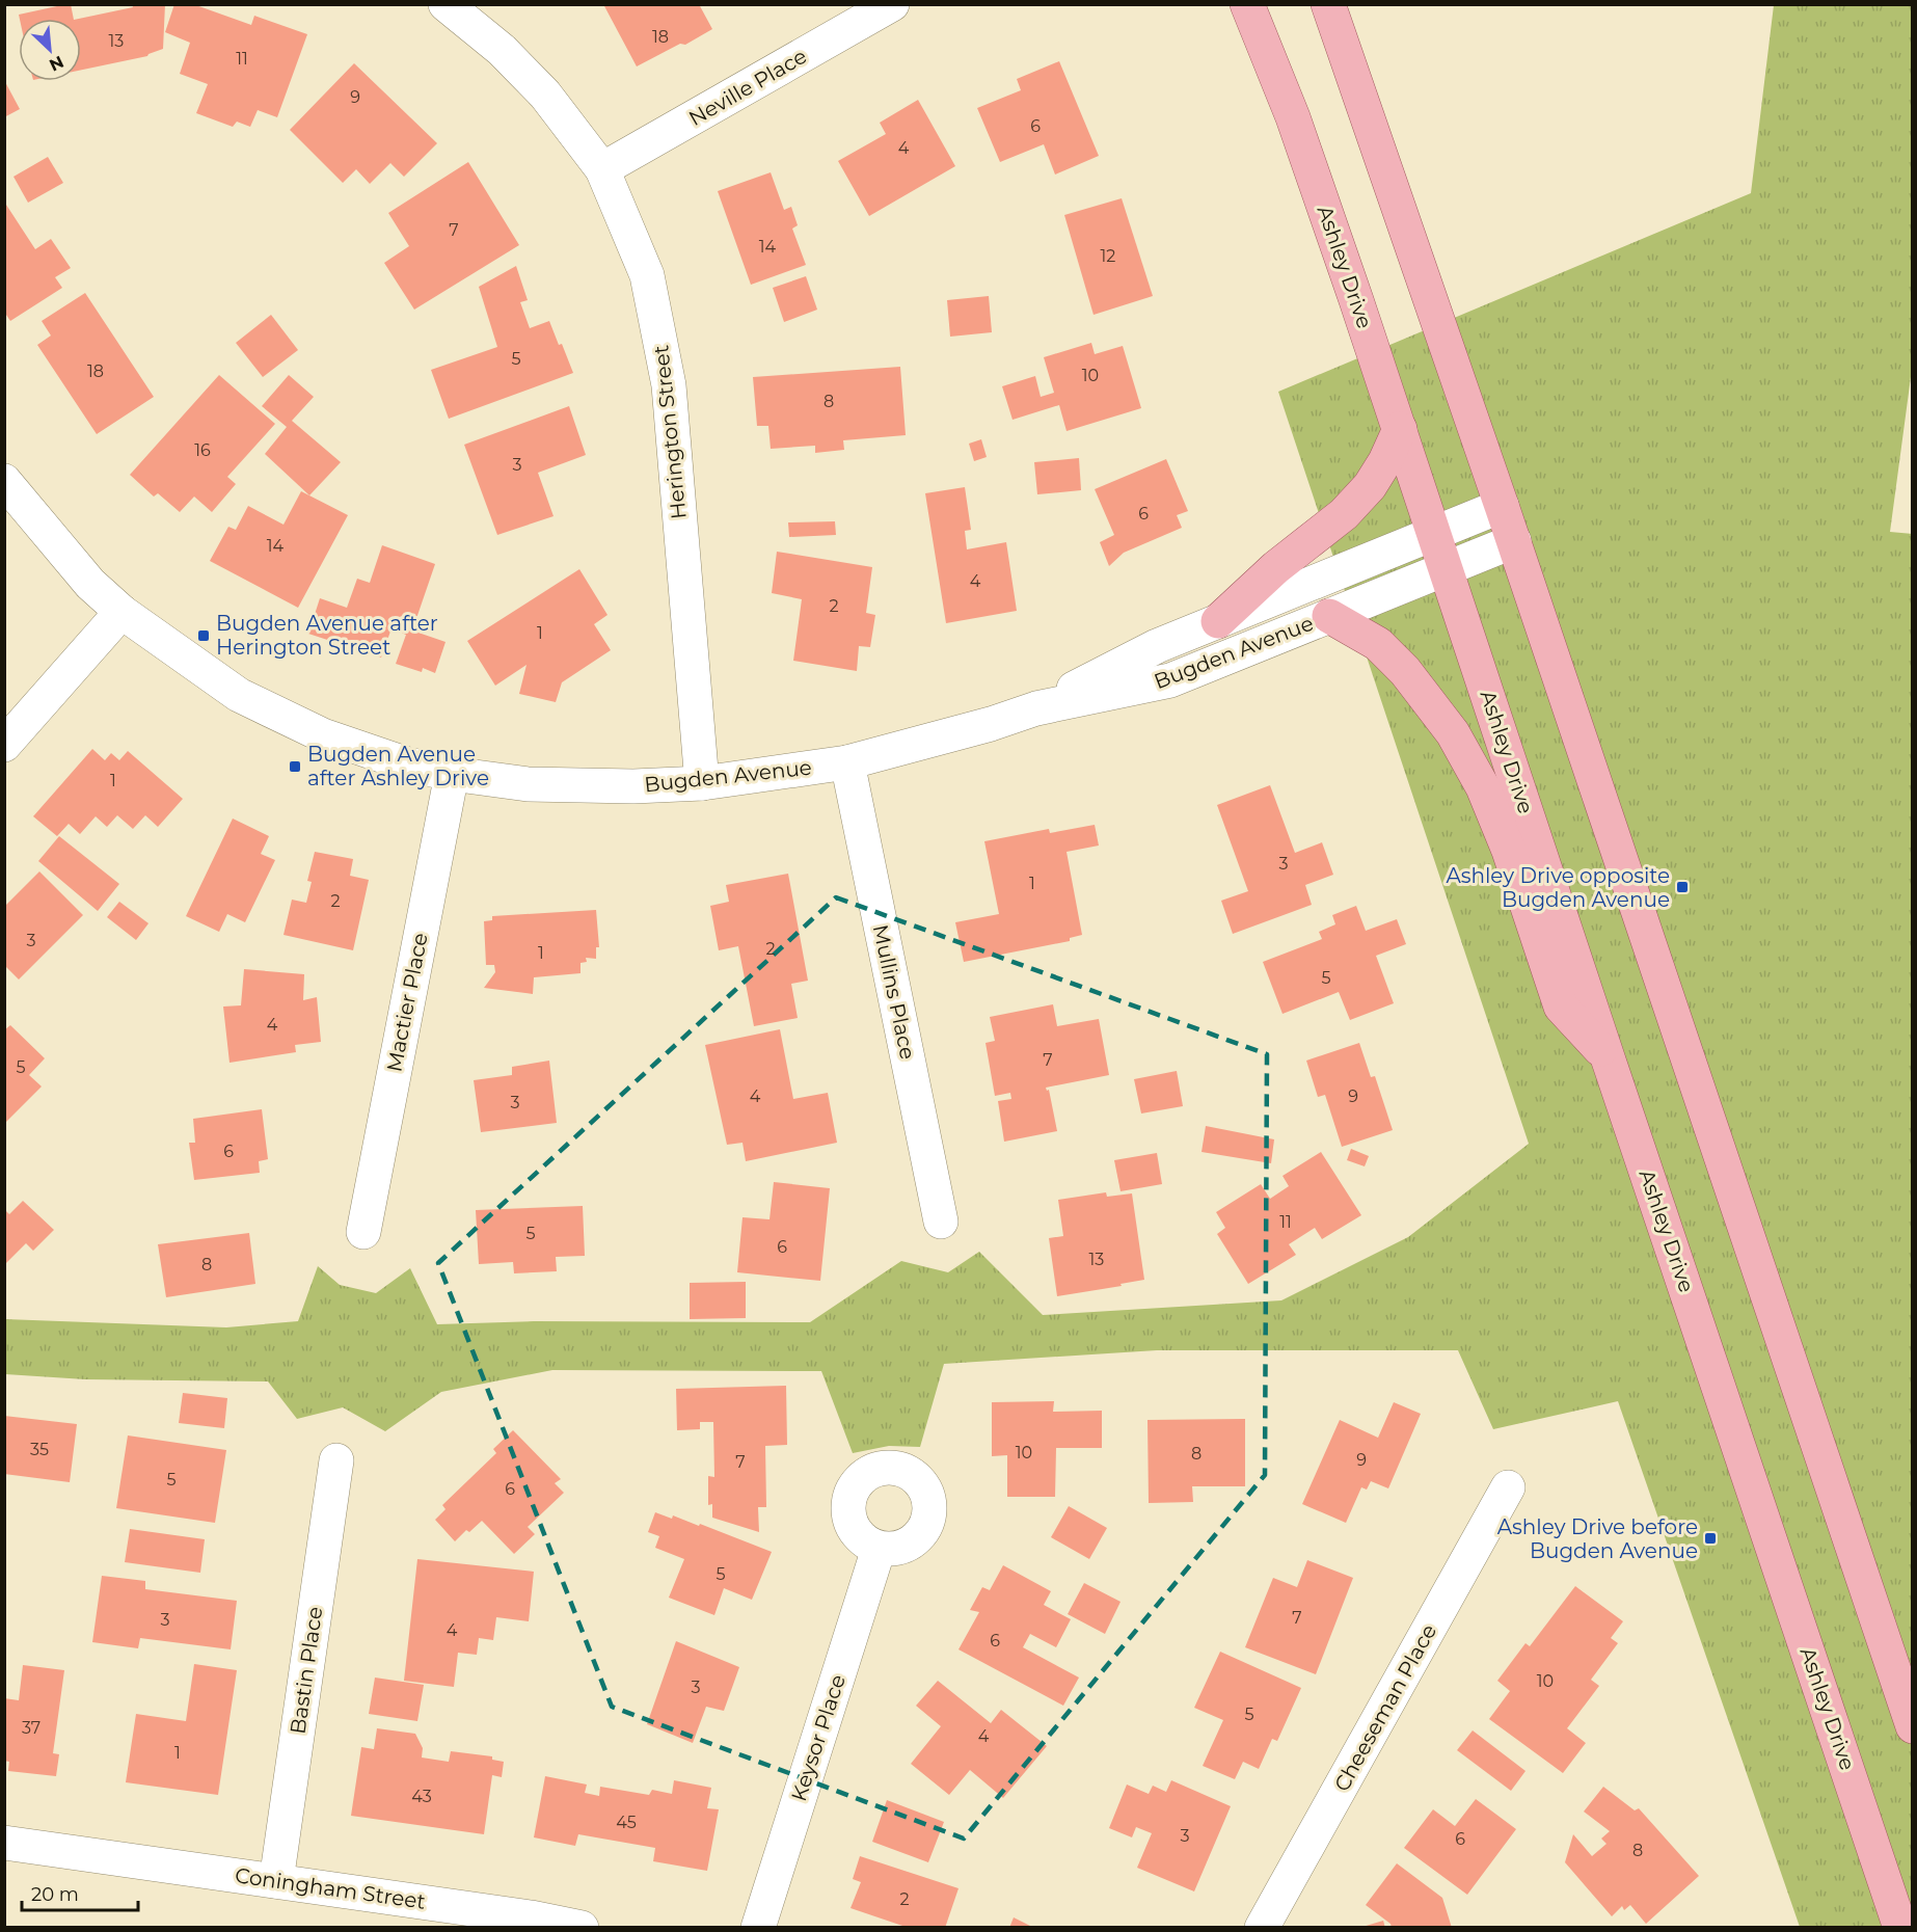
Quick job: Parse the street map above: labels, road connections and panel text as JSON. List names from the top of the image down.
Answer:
{
  "streets": {
    "main road": ["Ashley Drive"],
    "street": [
      "Neville Place",
      "Herington Street",
      "Bugden Avenue",
      "Mullins Place",
      "Mactier Place",
      "Bastin Place",
      "Cheeseman Place",
      "Keysor Place",
      "Coningham Street"
    ]
  },
  "crossings": [
    ["Neville Place", "Herington Street"],
    ["Ashley Drive", "Bugden Avenue"],
    ["Herington Street", "Bugden Avenue"],
    ["Bugden Avenue", "Mullins Place"],
    ["Bugden Avenue", "Mactier Place"],
    ["Bastin Place", "Coningham Street"]
  ],
  "places": {
    "transit": [
      "Bugden Avenue after Herington Street",
      "Bugden Avenue after Ashley Drive",
      "Ashley Drive opposite Bugden Avenue",
      "Ashley Drive before Bugden Avenue"
    ]
  },
  "house_numbers": [
    "18",
    "13",
    "11",
    "9",
    "6",
    "4",
    "7",
    "14",
    "12",
    "5",
    "18",
    "10",
    "8",
    "16",
    "3",
    "6",
    "14",
    "4",
    "2",
    "1",
    "1",
    "3",
    "1",
    "2",
    "3",
    "2",
    "1",
    "5",
    "4",
    "7",
    "5",
    "4",
    "9",
    "3",
    "6",
    "11",
    "5",
    "6",
    "13",
    "8",
    "35",
    "10",
    "8",
    "9",
    "7",
    "5",
    "6",
    "5",
    "7",
    "3",
    "4",
    "6",
    "10",
    "3",
    "5",
    "37",
    "4",
    "1",
    "43",
    "45",
    "3",
    "6",
    "8",
    "2"
  ],
  "scale_bar": "20 m",
  "north": "bottom right"
}
